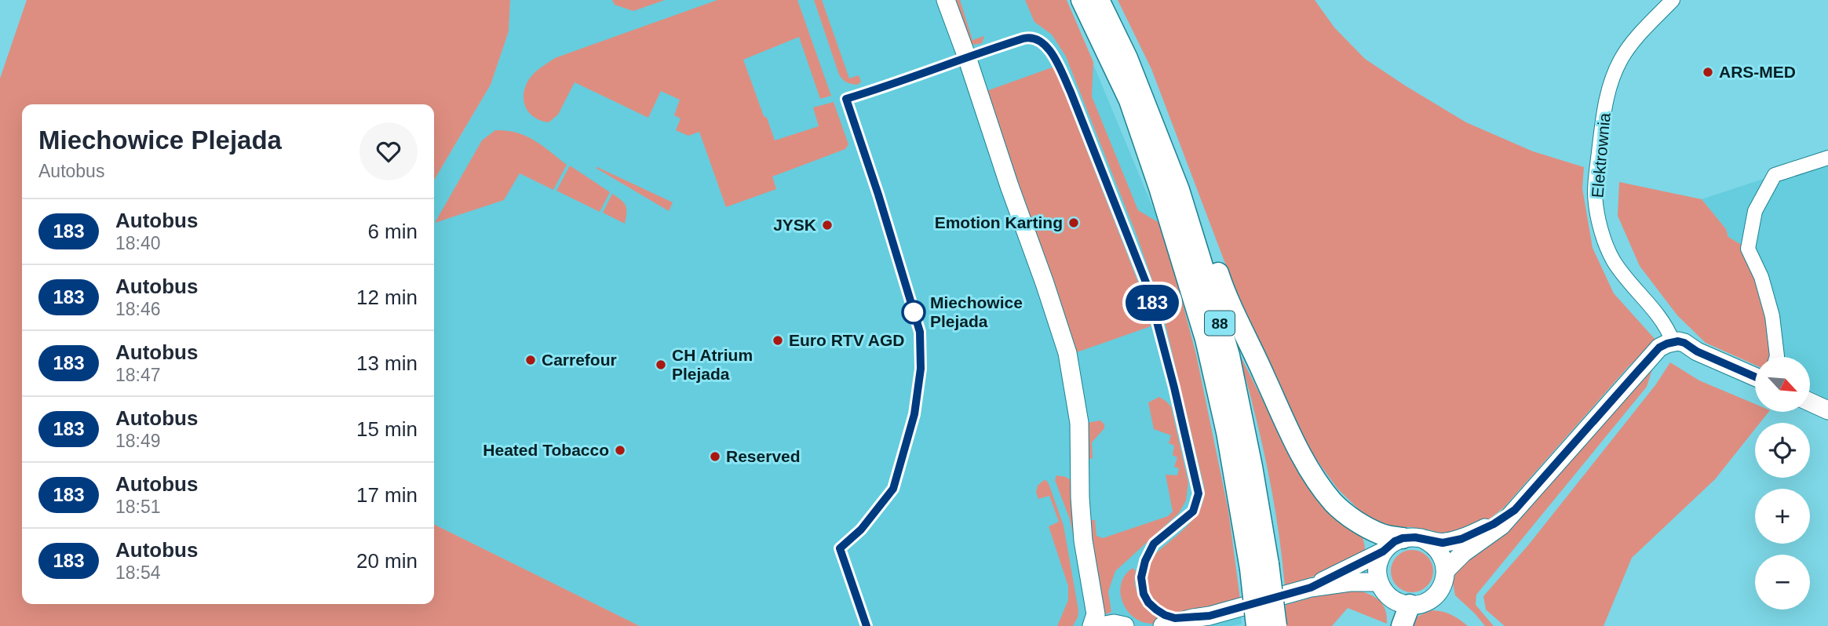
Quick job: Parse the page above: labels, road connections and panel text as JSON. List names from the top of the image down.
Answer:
{
  "streets": {
    "main road": ["88"],
    "street": ["Elektrownia"]
  },
  "places": [
    "ARS-MED",
    "Emotion Karting",
    "JYSK",
    "Miechowice Plejada",
    "Euro RTV AGD",
    "Carrefour",
    "CH Atrium Plejada",
    "Heated Tobacco",
    "Reserved"
  ],
  "lines": ["bus line 183"],
  "north": "bottom right",
  "page": {
    "on_map": "183",
    "heading": ["Miechowice Plejada", "Autobus"],
    "list": [
      {
        "mark": "183",
        "name": "Autobus",
        "note": "18:40",
        "value": "6 min"
      },
      {
        "mark": "183",
        "name": "Autobus",
        "note": "18:46",
        "value": "12 min"
      },
      {
        "mark": "183",
        "name": "Autobus",
        "note": "18:47",
        "value": "13 min"
      },
      {
        "mark": "183",
        "name": "Autobus",
        "note": "18:49",
        "value": "15 min"
      },
      {
        "mark": "183",
        "name": "Autobus",
        "note": "18:51",
        "value": "17 min"
      },
      {
        "mark": "183",
        "name": "Autobus",
        "note": "18:54",
        "value": "20 min"
      }
    ],
    "map_buttons": ["+", "−"]
  }
}
